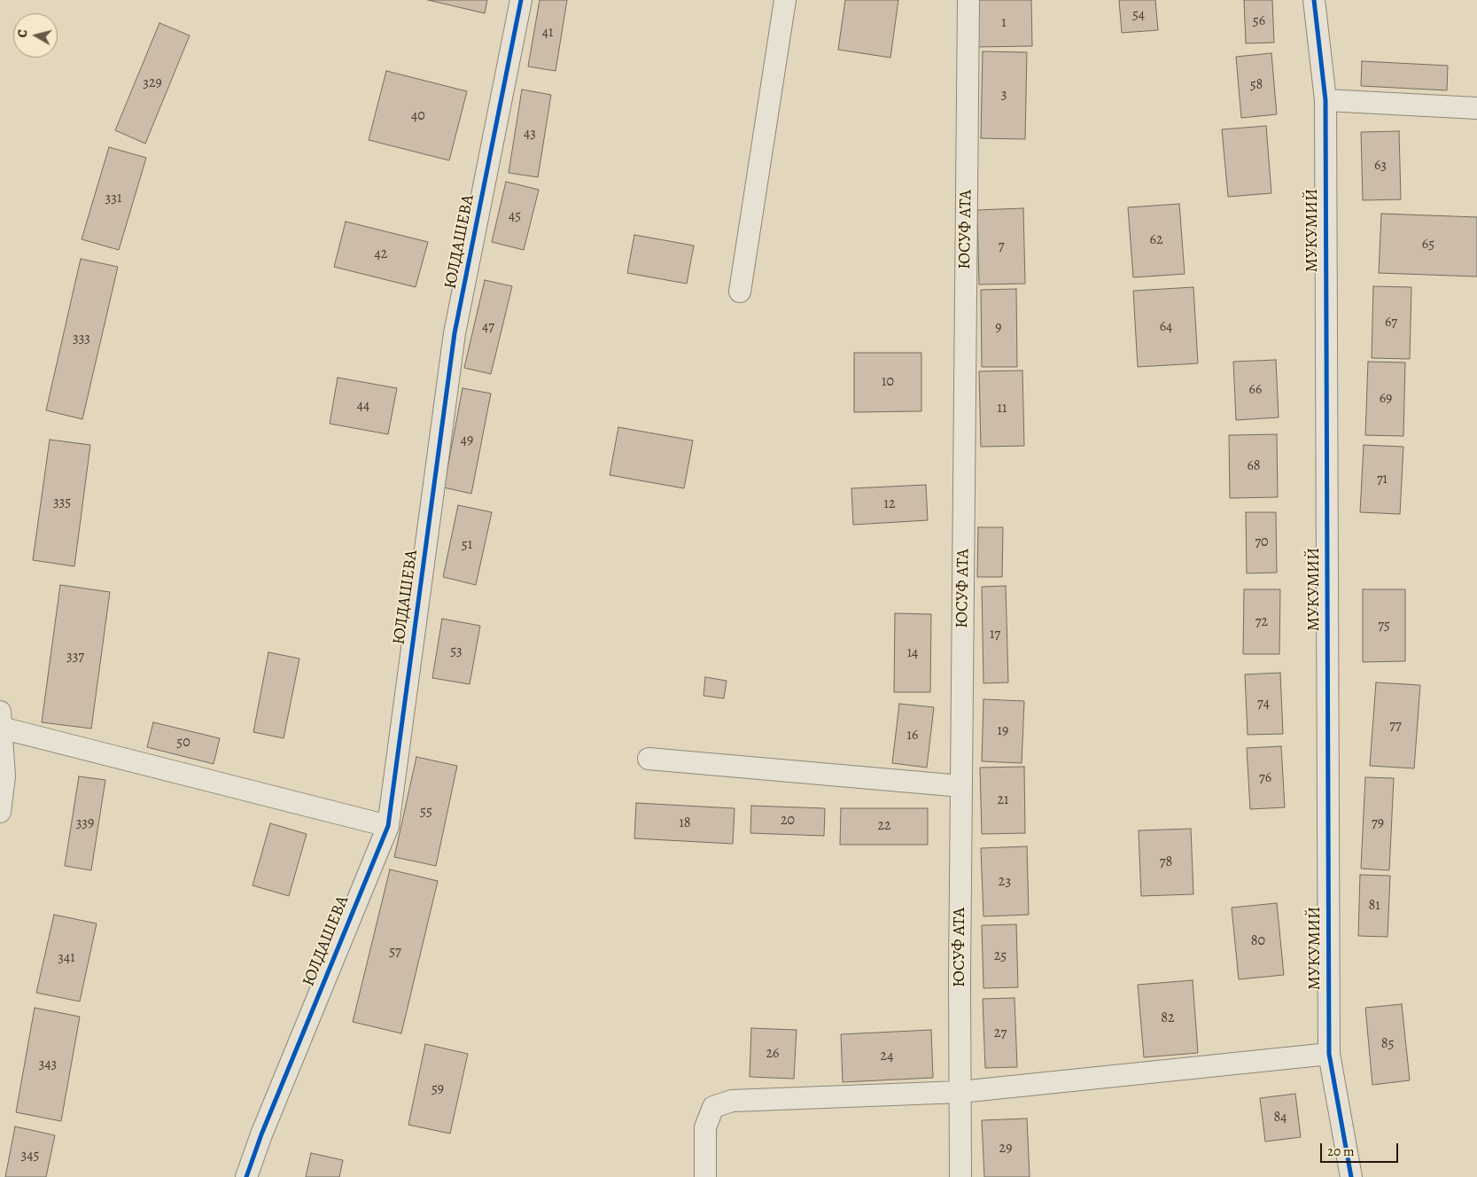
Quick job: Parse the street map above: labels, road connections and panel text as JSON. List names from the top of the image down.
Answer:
{
  "streets": {
    "street": ["ЮСУФ АТА", "МУКУМИЙ", "ЮЛДАШЕВА"]
  },
  "house_numbers": [
    "54",
    "56",
    "1",
    "41",
    "329",
    "58",
    "3",
    "40",
    "43",
    "63",
    "331",
    "45",
    "62",
    "65",
    "7",
    "42",
    "67",
    "47",
    "64",
    "9",
    "333",
    "10",
    "66",
    "69",
    "44",
    "11",
    "49",
    "68",
    "71",
    "335",
    "12",
    "70",
    "51",
    "72",
    "75",
    "17",
    "53",
    "14",
    "337",
    "74",
    "77",
    "19",
    "16",
    "50",
    "76",
    "21",
    "55",
    "20",
    "339",
    "18",
    "79",
    "22",
    "78",
    "23",
    "81",
    "80",
    "57",
    "25",
    "341",
    "82",
    "27",
    "85",
    "26",
    "24",
    "343",
    "59",
    "84",
    "29",
    "345"
  ],
  "scale_bar": "20 m",
  "north": "left"
}
